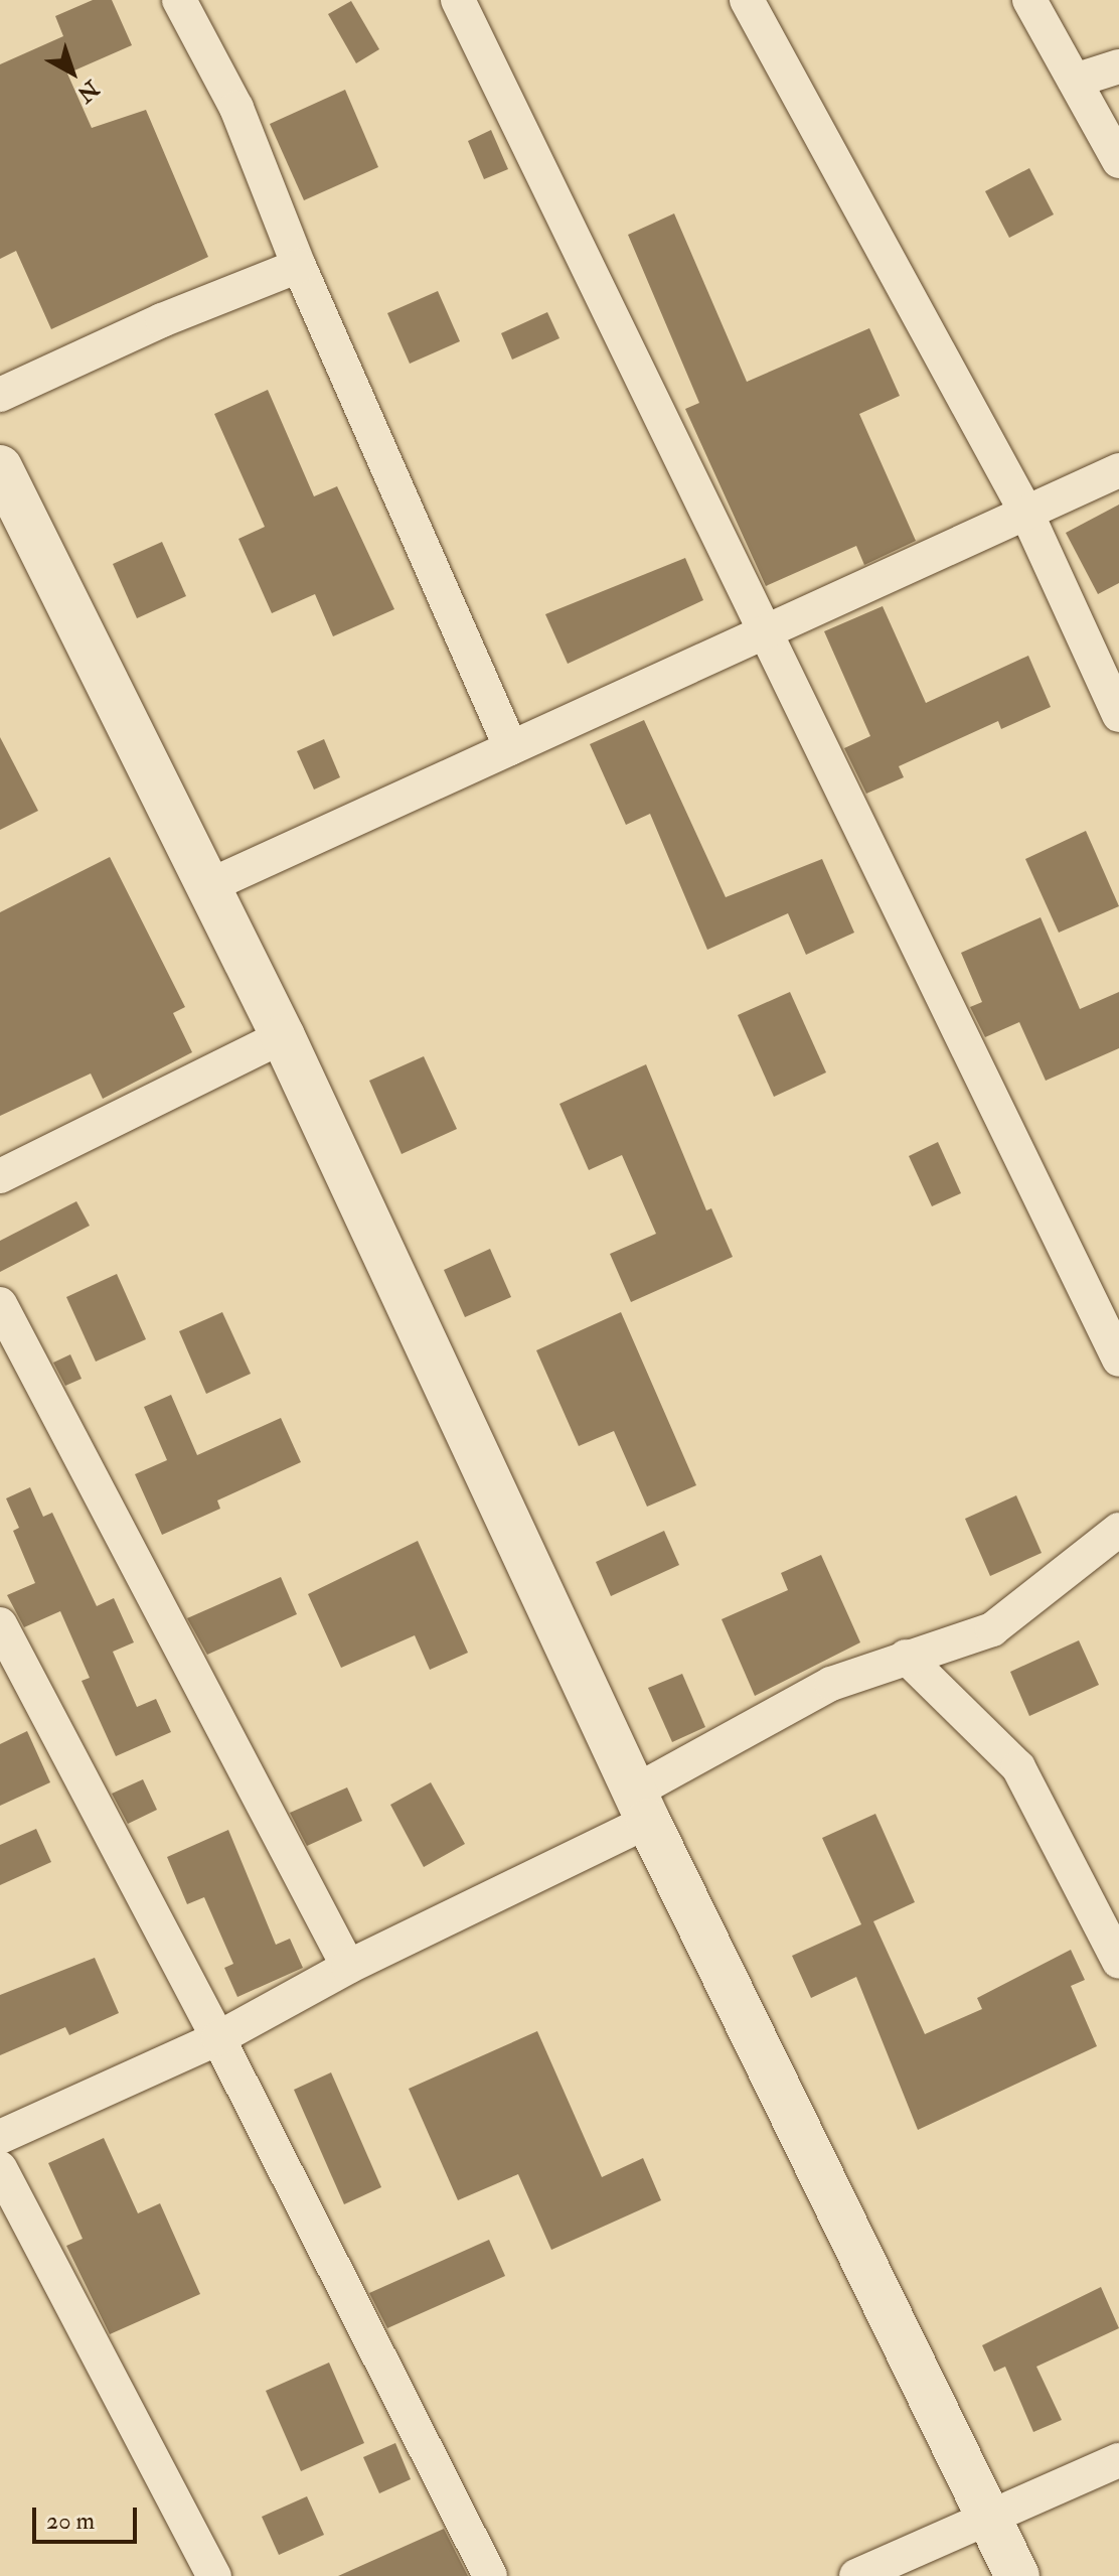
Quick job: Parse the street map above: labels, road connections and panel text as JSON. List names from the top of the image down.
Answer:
{
  "scale_bar": "20 m",
  "north": "bottom right"
}
